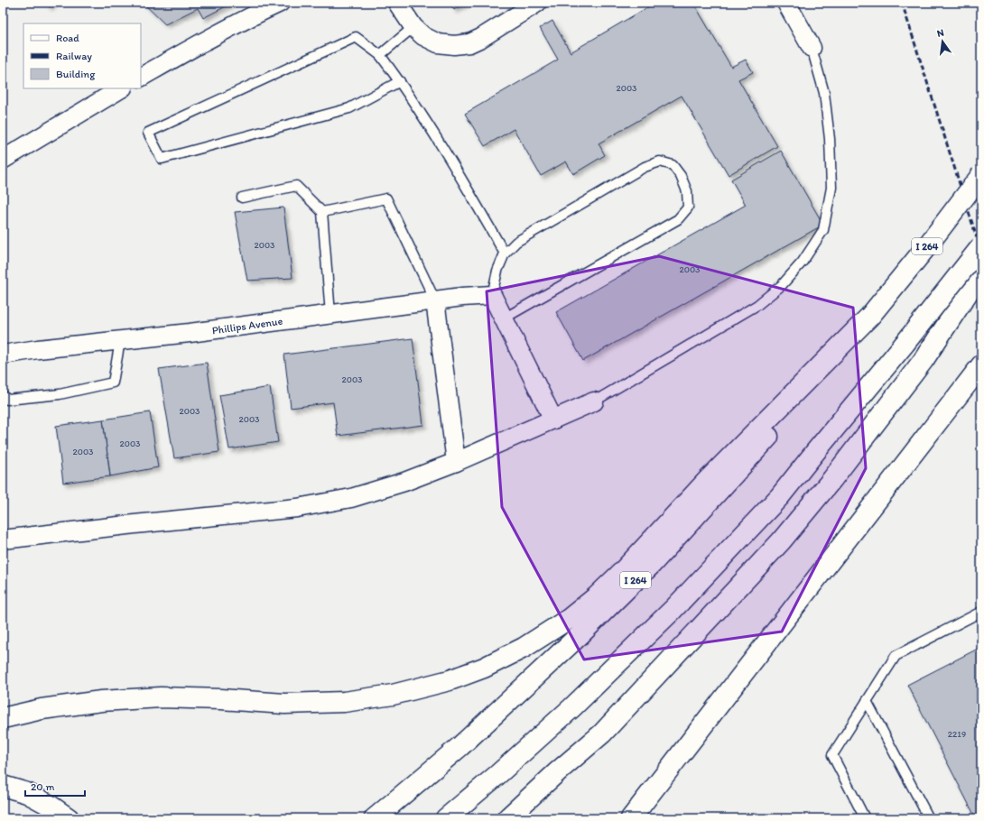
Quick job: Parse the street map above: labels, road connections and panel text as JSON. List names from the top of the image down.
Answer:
{
  "streets": {
    "highway": ["I 264"],
    "street": ["Phillips Avenue"]
  },
  "house_numbers": [
    "2003",
    "2003",
    "2003",
    "2003",
    "2003",
    "2003",
    "2003",
    "2003",
    "2219"
  ],
  "legend": ["Road", "Railway", "Building"],
  "scale_bar": "20 m",
  "north": "top"
}
